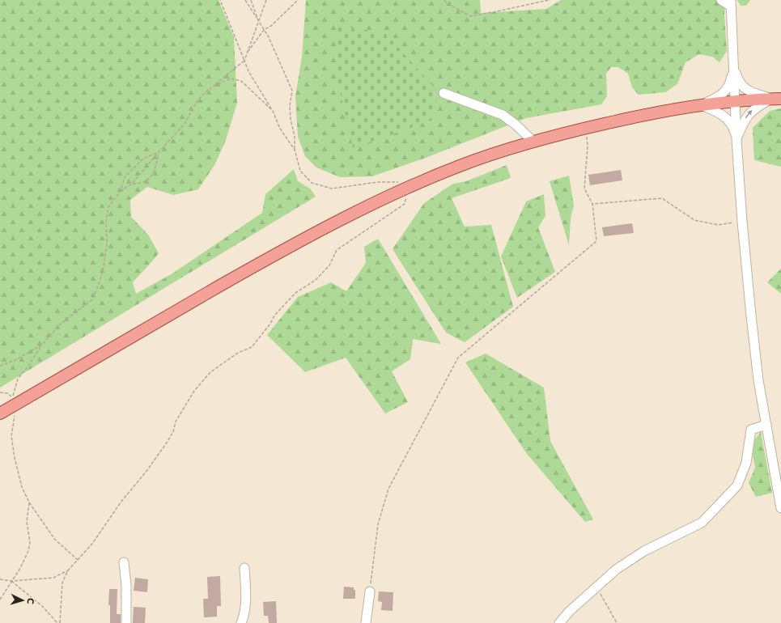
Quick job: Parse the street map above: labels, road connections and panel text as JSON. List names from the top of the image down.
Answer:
{
  "north": "right"
}
